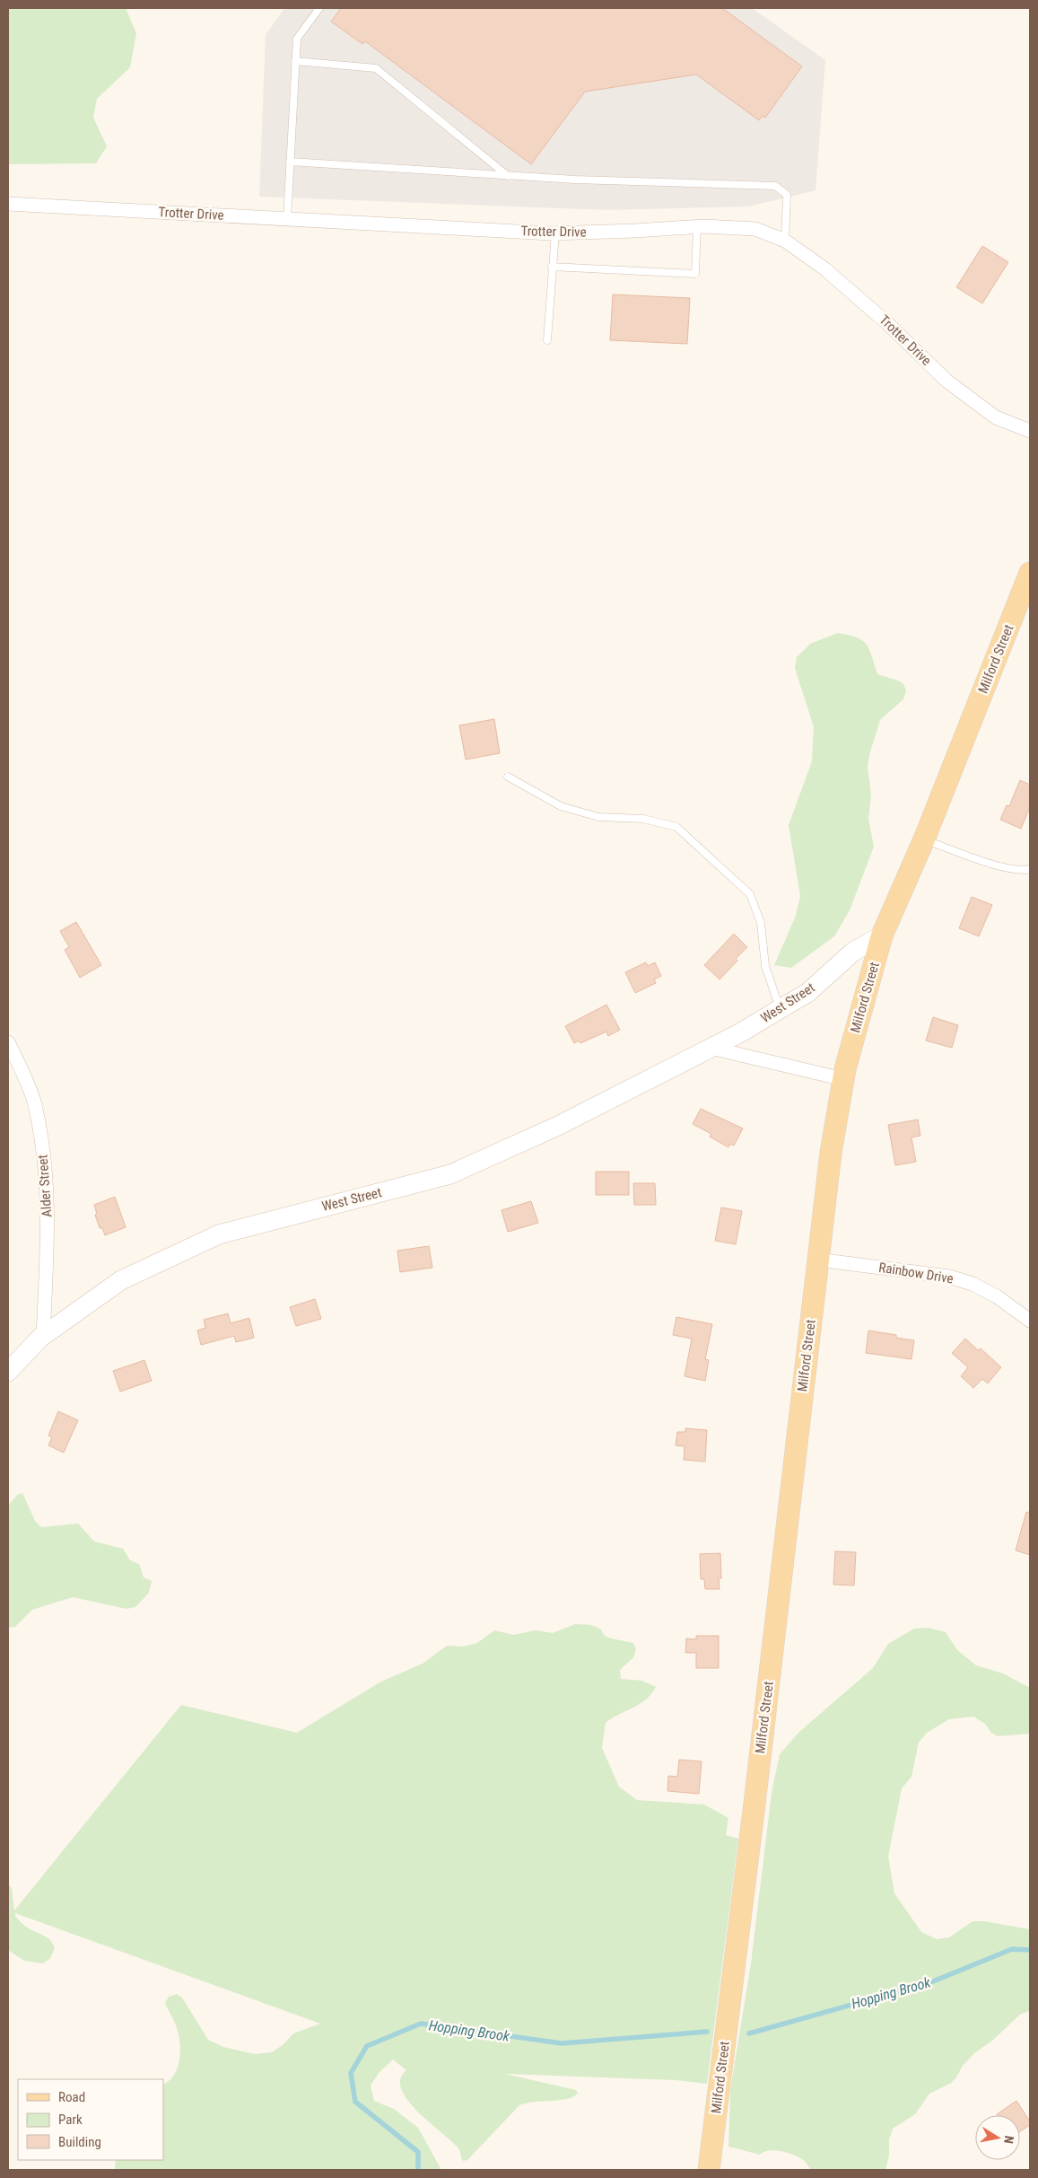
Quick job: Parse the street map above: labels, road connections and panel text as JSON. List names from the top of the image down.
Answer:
{
  "streets": {
    "main road": ["Milford Street"],
    "street": [
      "Trotter Drive",
      "West Street",
      "Alder Street",
      "Rainbow Drive"
    ]
  },
  "crossings": [
    ["Milford Street", "West Street"],
    ["Milford Street", "Rainbow Drive"],
    ["West Street", "Alder Street"]
  ],
  "water": ["Hopping Brook"],
  "legend": ["Road", "Park", "Building"],
  "north": "right"
}
